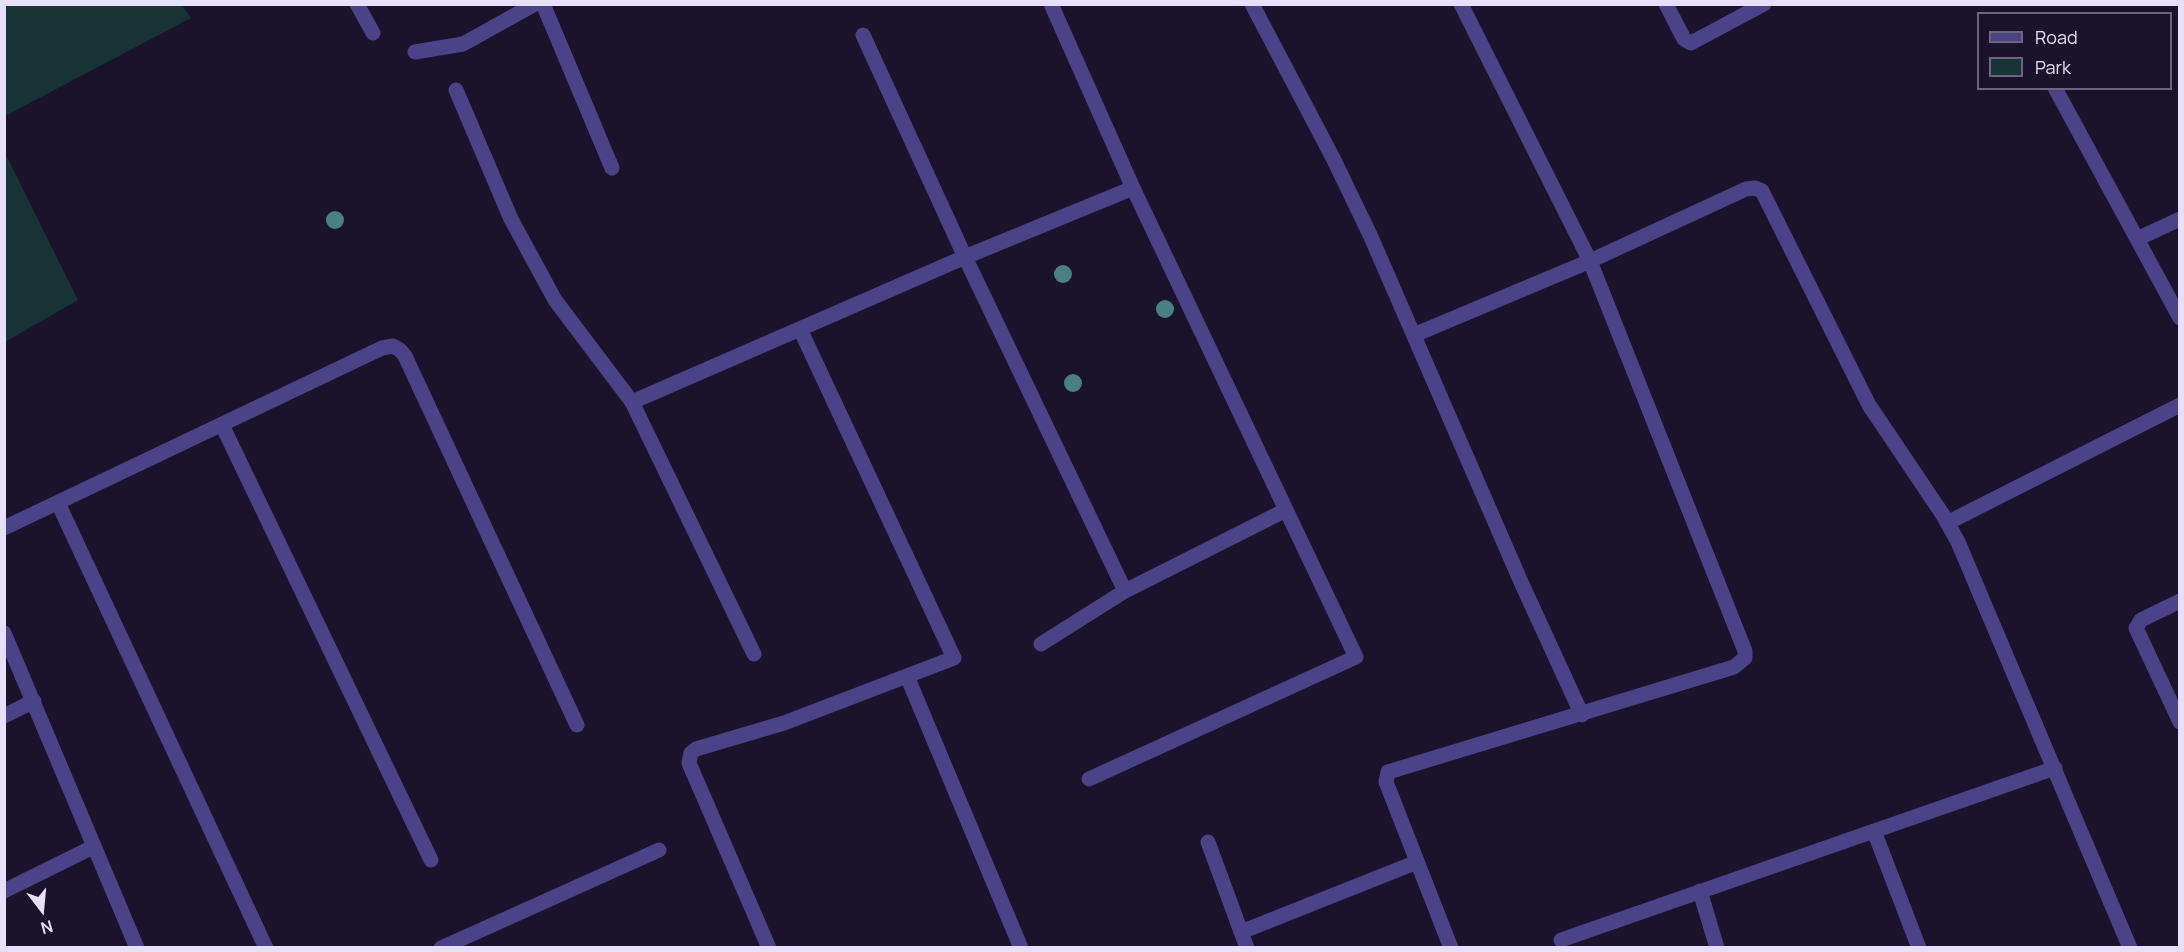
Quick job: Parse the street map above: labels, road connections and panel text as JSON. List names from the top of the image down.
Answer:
{
  "legend": ["Road", "Park"],
  "north": "bottom"
}
